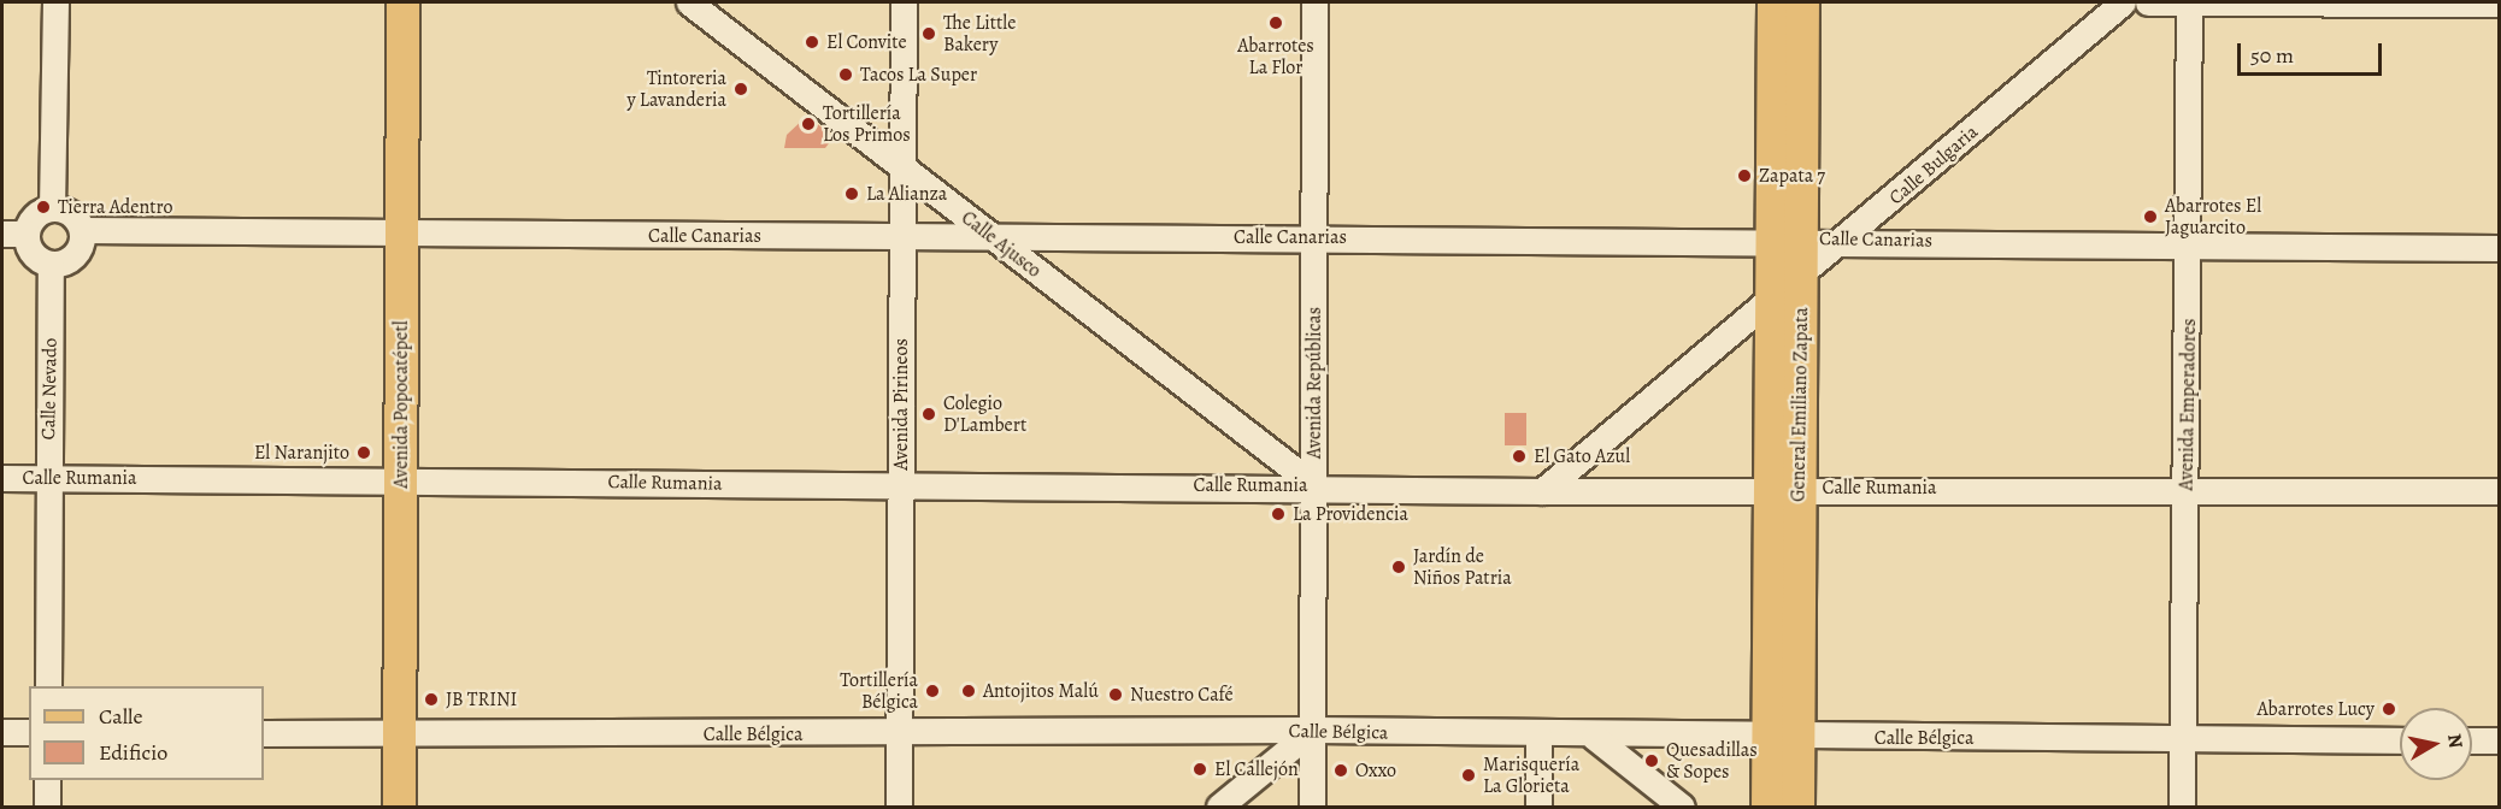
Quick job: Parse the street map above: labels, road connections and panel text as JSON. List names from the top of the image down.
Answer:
{
  "streets": {
    "main road": ["Avenida Popocatépetl", "General Emiliano Zapata"],
    "street": [
      "Calle Bulgaria",
      "Calle Canarias",
      "Calle Ajusco",
      "Avenida Repúblicas",
      "Calle Nevado",
      "Avenida Pirineos",
      "Avenida Emperadores",
      "Calle Rumania",
      "Calle Bélgica"
    ]
  },
  "crossings": [
    ["Calle Bulgaria", "Calle Canarias"],
    ["Calle Bulgaria", "General Emiliano Zapata"],
    ["Calle Bulgaria", "Calle Rumania"],
    ["Calle Canarias", "Calle Ajusco"],
    ["Calle Canarias", "Avenida Repúblicas"],
    ["Calle Canarias", "Calle Nevado"],
    ["Calle Canarias", "Avenida Popocatépetl"],
    ["Calle Canarias", "Avenida Pirineos"],
    ["Calle Canarias", "General Emiliano Zapata"],
    ["Calle Canarias", "Avenida Emperadores"],
    ["Calle Ajusco", "Avenida Repúblicas"],
    ["Calle Ajusco", "Avenida Pirineos"],
    ["Calle Ajusco", "Calle Rumania"],
    ["Avenida Repúblicas", "Calle Rumania"],
    ["Avenida Repúblicas", "Calle Bélgica"],
    ["Calle Nevado", "Calle Rumania"],
    ["Avenida Popocatépetl", "Calle Rumania"],
    ["Avenida Popocatépetl", "Calle Bélgica"],
    ["Avenida Pirineos", "Calle Rumania"],
    ["Avenida Pirineos", "Calle Bélgica"],
    ["General Emiliano Zapata", "Calle Rumania"],
    ["General Emiliano Zapata", "Calle Bélgica"],
    ["Avenida Emperadores", "Calle Rumania"],
    ["Avenida Emperadores", "Calle Bélgica"]
  ],
  "places": [
    "Abarrotes La Flor",
    "The Little Bakery",
    "El Convite",
    "Tacos La Super",
    "Tintoreria y Lavanderia",
    "Tortillería Los Primos",
    "Zapata 7",
    "La Alianza",
    "Tierra Adentro",
    "Abarrotes El Jaguarcito",
    "Colegio D'Lambert",
    "El Naranjito",
    "El Gato Azul",
    "La Providencia",
    "Jardín de Niños Patria",
    "Tortillería Bélgica",
    "Antojitos Malú",
    "Nuestro Café",
    "JB TRINI",
    "Abarrotes Lucy",
    "Quesadillas & Sopes",
    "El Callejón",
    "Oxxo",
    "Marisquería La Glorieta"
  ],
  "legend": ["Calle", "Edificio"],
  "scale_bar": "50 m",
  "north": "right"
}
